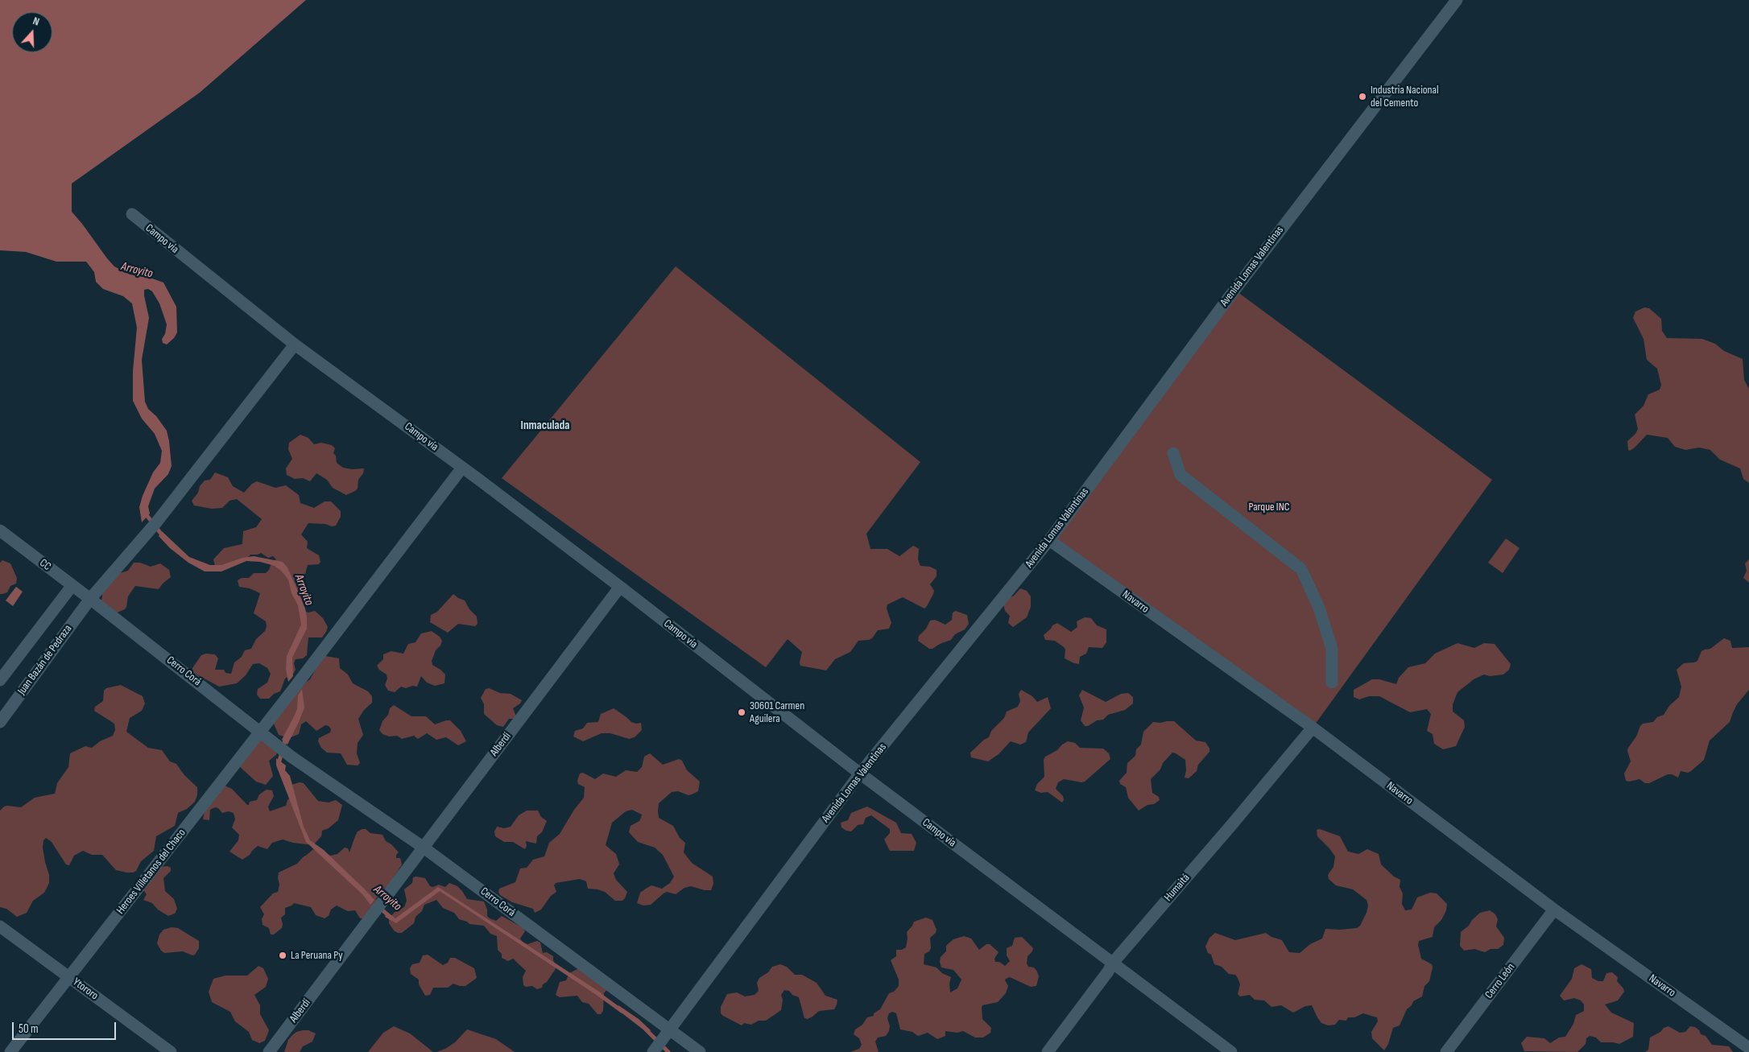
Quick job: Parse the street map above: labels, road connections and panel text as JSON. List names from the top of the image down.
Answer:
{
  "streets": {
    "street": [
      "Campo vía",
      "Avenida Lomas Valentinas",
      "CC",
      "Navarro",
      "Juan Bazán de Pedraza",
      "Cerro Corá",
      "Alberdi",
      "Heroes Villetanos del Chaco",
      "Humaitá",
      "Cerro León",
      "Ytororo"
    ]
  },
  "crossings": [
    ["Campo vía", "Avenida Lomas Valentinas"],
    ["Campo vía", "Juan Bazán de Pedraza"],
    ["Campo vía", "Alberdi"],
    ["Campo vía", "Heroes Villetanos del Chaco"],
    ["Campo vía", "Humaitá"],
    ["Avenida Lomas Valentinas", "Navarro"],
    ["Avenida Lomas Valentinas", "Cerro Corá"],
    ["CC", "Juan Bazán de Pedraza"],
    ["CC", "Cerro Corá"],
    ["Navarro", "Humaitá"],
    ["Navarro", "Cerro León"],
    ["Juan Bazán de Pedraza", "Cerro Corá"],
    ["Cerro Corá", "Alberdi"],
    ["Cerro Corá", "Heroes Villetanos del Chaco"],
    ["Heroes Villetanos del Chaco", "Ytororo"]
  ],
  "districts": ["Inmaculada"],
  "water": ["Arroyito"],
  "parks": ["Parque INC"],
  "places": ["Industria Nacional del Cemento", "30601 Carmen Aguilera", "La Peruana Py"],
  "scale_bar": "50 m",
  "north": "top"
}
